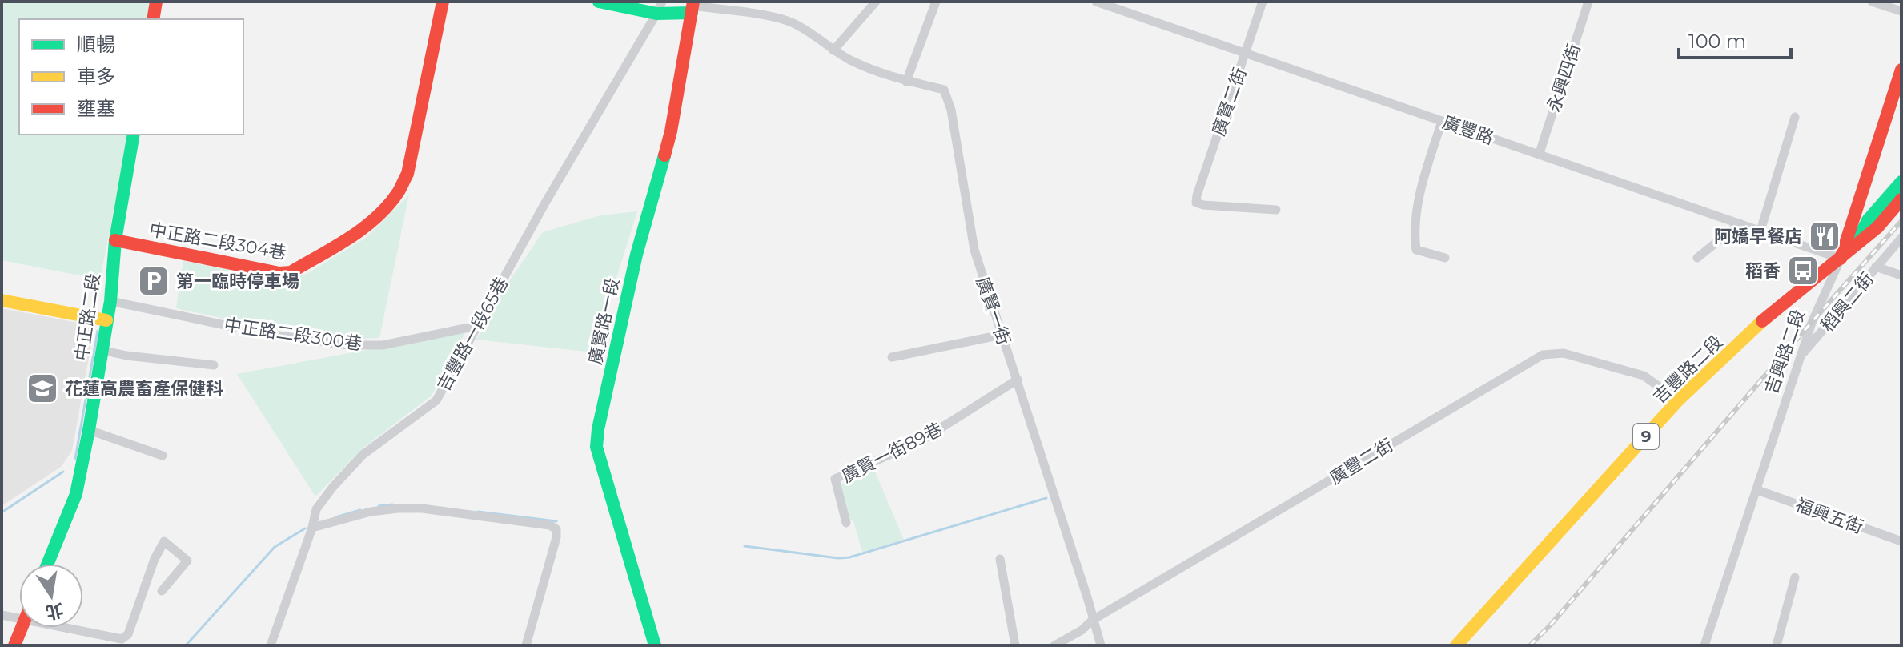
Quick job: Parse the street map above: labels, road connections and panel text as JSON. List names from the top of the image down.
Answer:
{
  "streets": {
    "street": [
      "永興四街",
      "廣賢二街",
      "廣豐路",
      "中正路二段304巷",
      "稻興二街",
      "廣賢一街",
      "中正路二段",
      "廣賢路一段",
      "中正路二段300巷",
      "吉豐路一段65巷",
      "吉興路二段",
      "吉豐路二段",
      "9",
      "廣賢一街89巷",
      "廣豐二街",
      "福興五街"
    ]
  },
  "crossings": [
    ["永興四街", "廣豐路"],
    ["廣賢二街", "廣豐路"],
    ["廣豐路", "吉興路二段"],
    ["廣豐路", "吉豐路二段"],
    ["中正路二段304巷", "中正路二段"],
    ["稻興二街", "吉興路二段"],
    ["廣賢一街", "廣賢一街89巷"],
    ["廣賢一街", "廣豐二街"],
    ["中正路二段", "中正路二段300巷"],
    ["中正路二段300巷", "吉豐路一段65巷"],
    ["吉興路二段", "吉豐路二段"],
    ["吉興路二段", "福興五街"],
    ["吉豐路二段", "廣豐二街"]
  ],
  "places": {
    "restaurant": ["阿嬌早餐店"],
    "bus stop": ["稻香"],
    "parking": ["第一臨時停車場"],
    "school or university": ["花蓮高農畜產保健科"]
  },
  "legend": ["順暢", "車多", "壅塞"],
  "scale_bar": "100 m",
  "north": "bottom"
}
